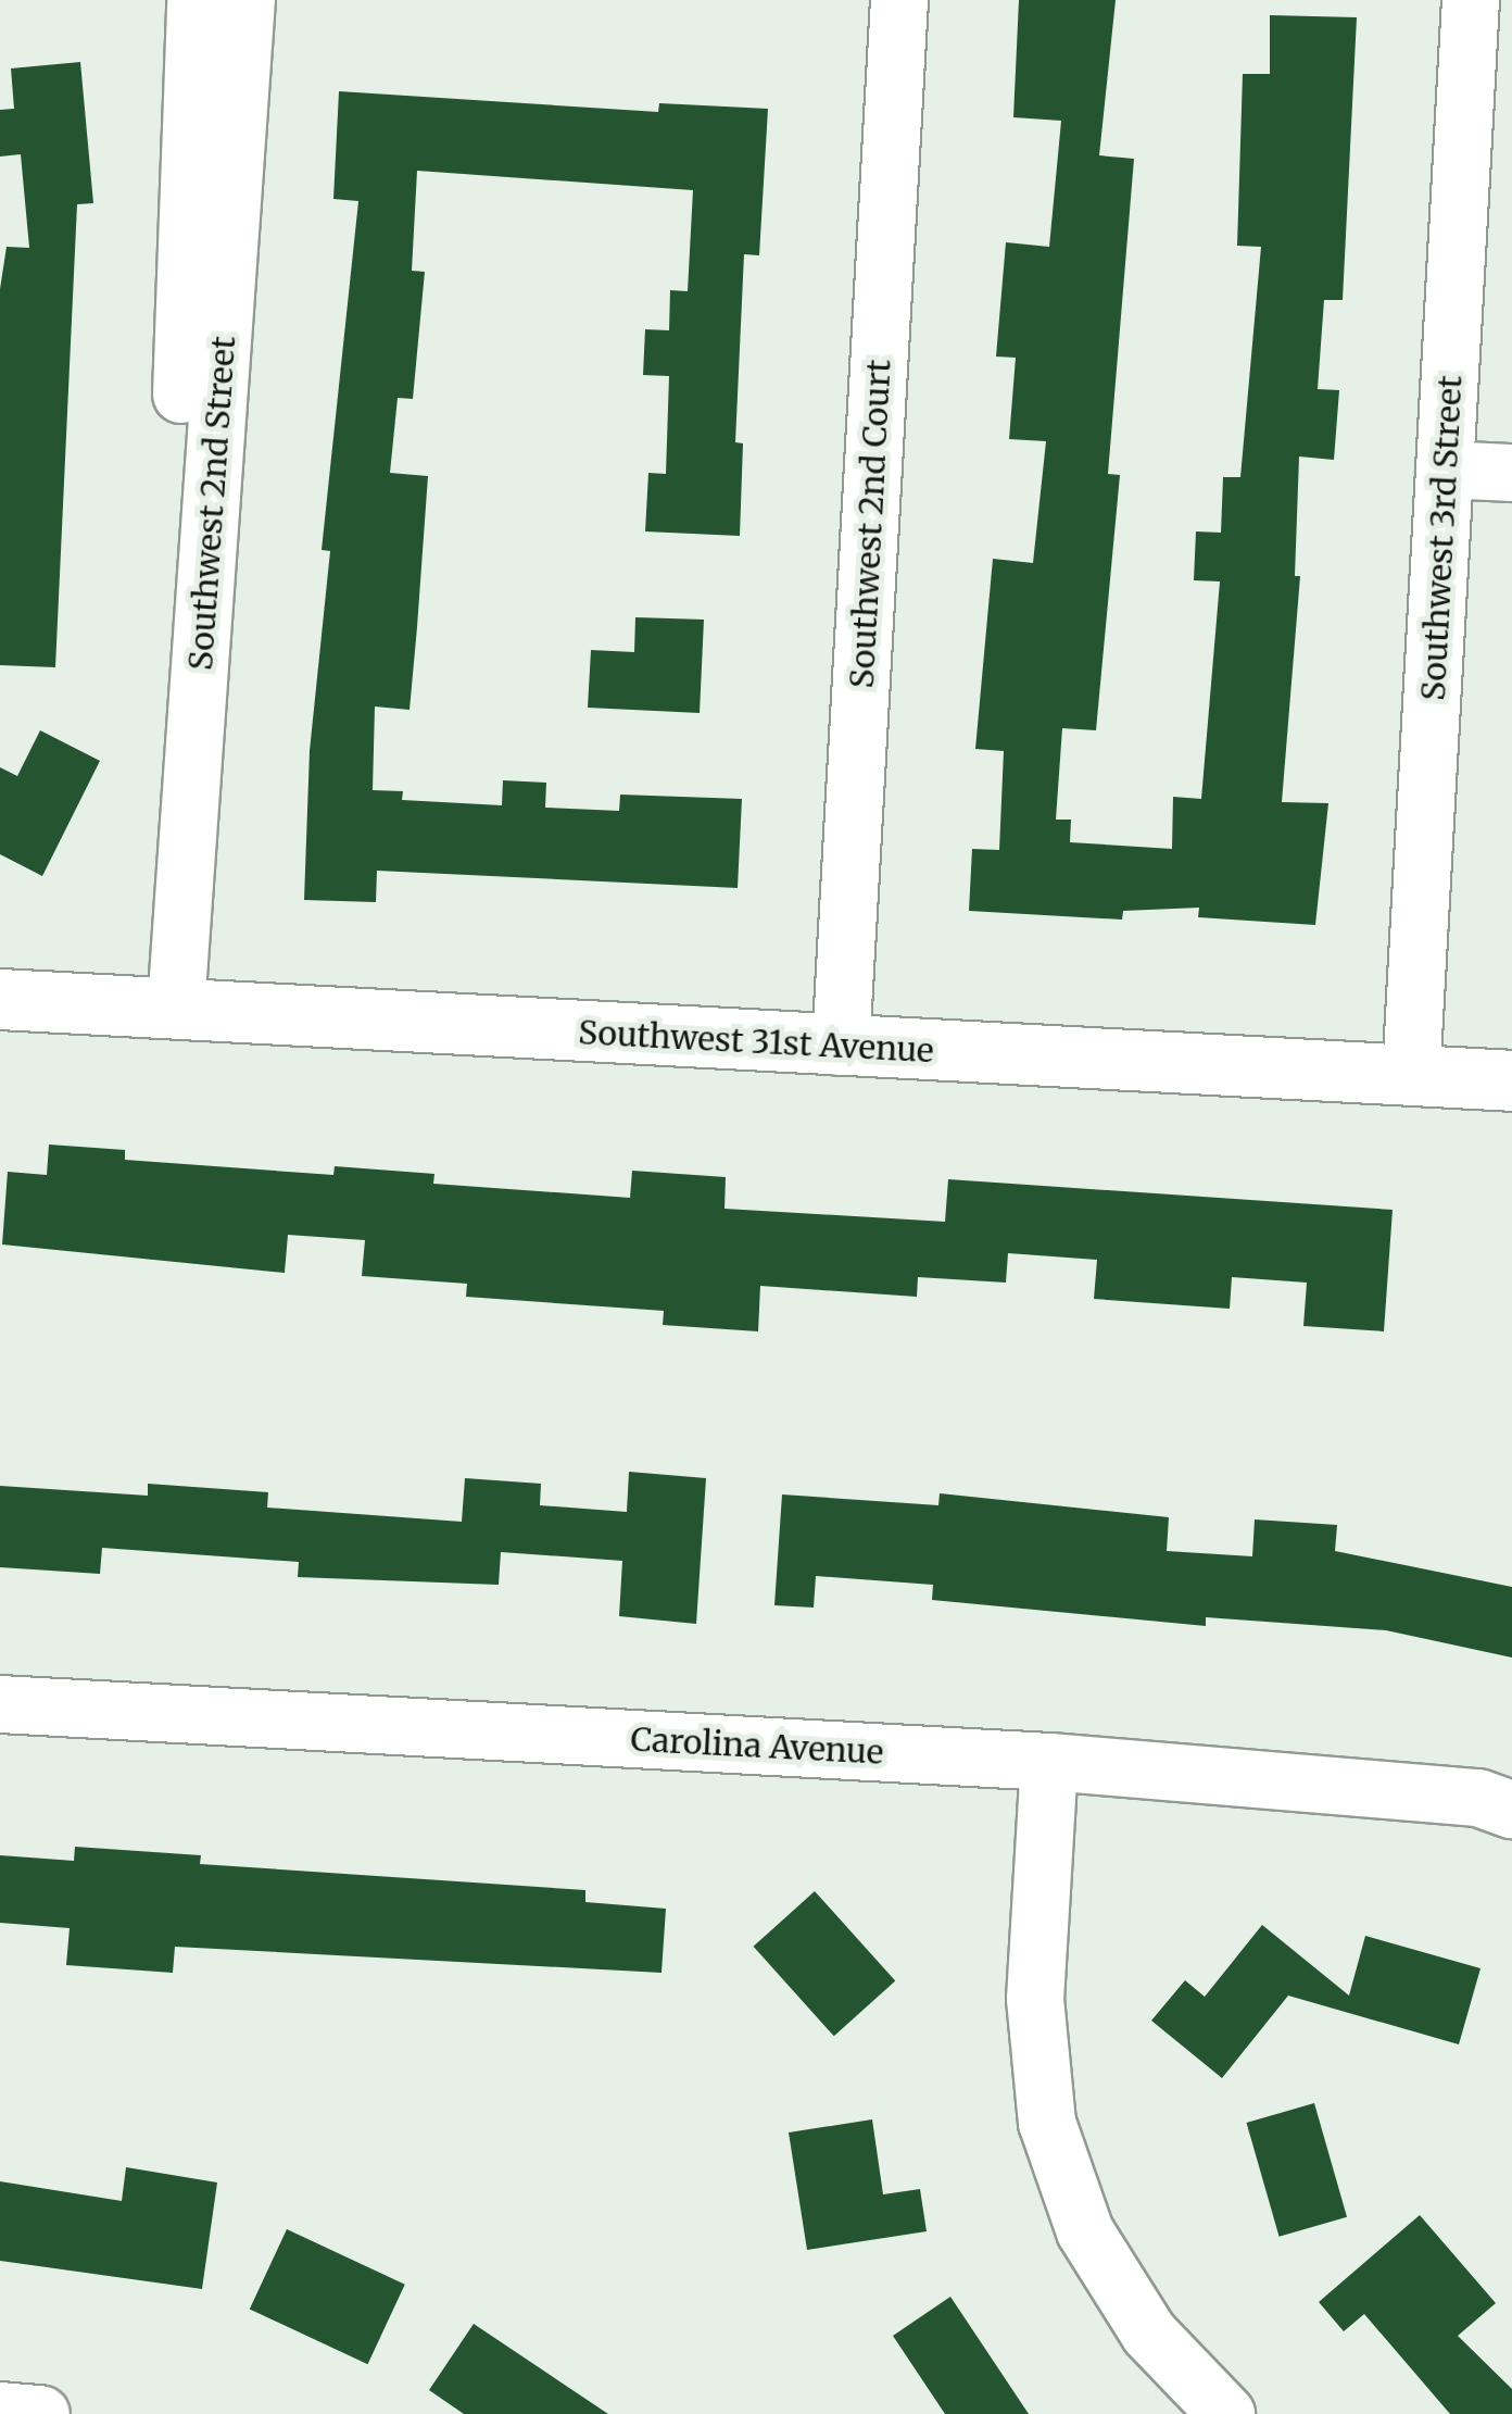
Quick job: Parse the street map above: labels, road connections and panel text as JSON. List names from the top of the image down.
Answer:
{
  "streets": {
    "main road": ["Southwest 31st Avenue"],
    "street": [
      "Southwest 2nd Street",
      "Southwest 2nd Court",
      "Southwest 3rd Street",
      "Carolina Avenue"
    ]
  },
  "crossings": [
    ["Southwest 2nd Street", "Southwest 31st Avenue"],
    ["Southwest 2nd Court", "Southwest 31st Avenue"],
    ["Southwest 3rd Street", "Southwest 31st Avenue"]
  ]
}
